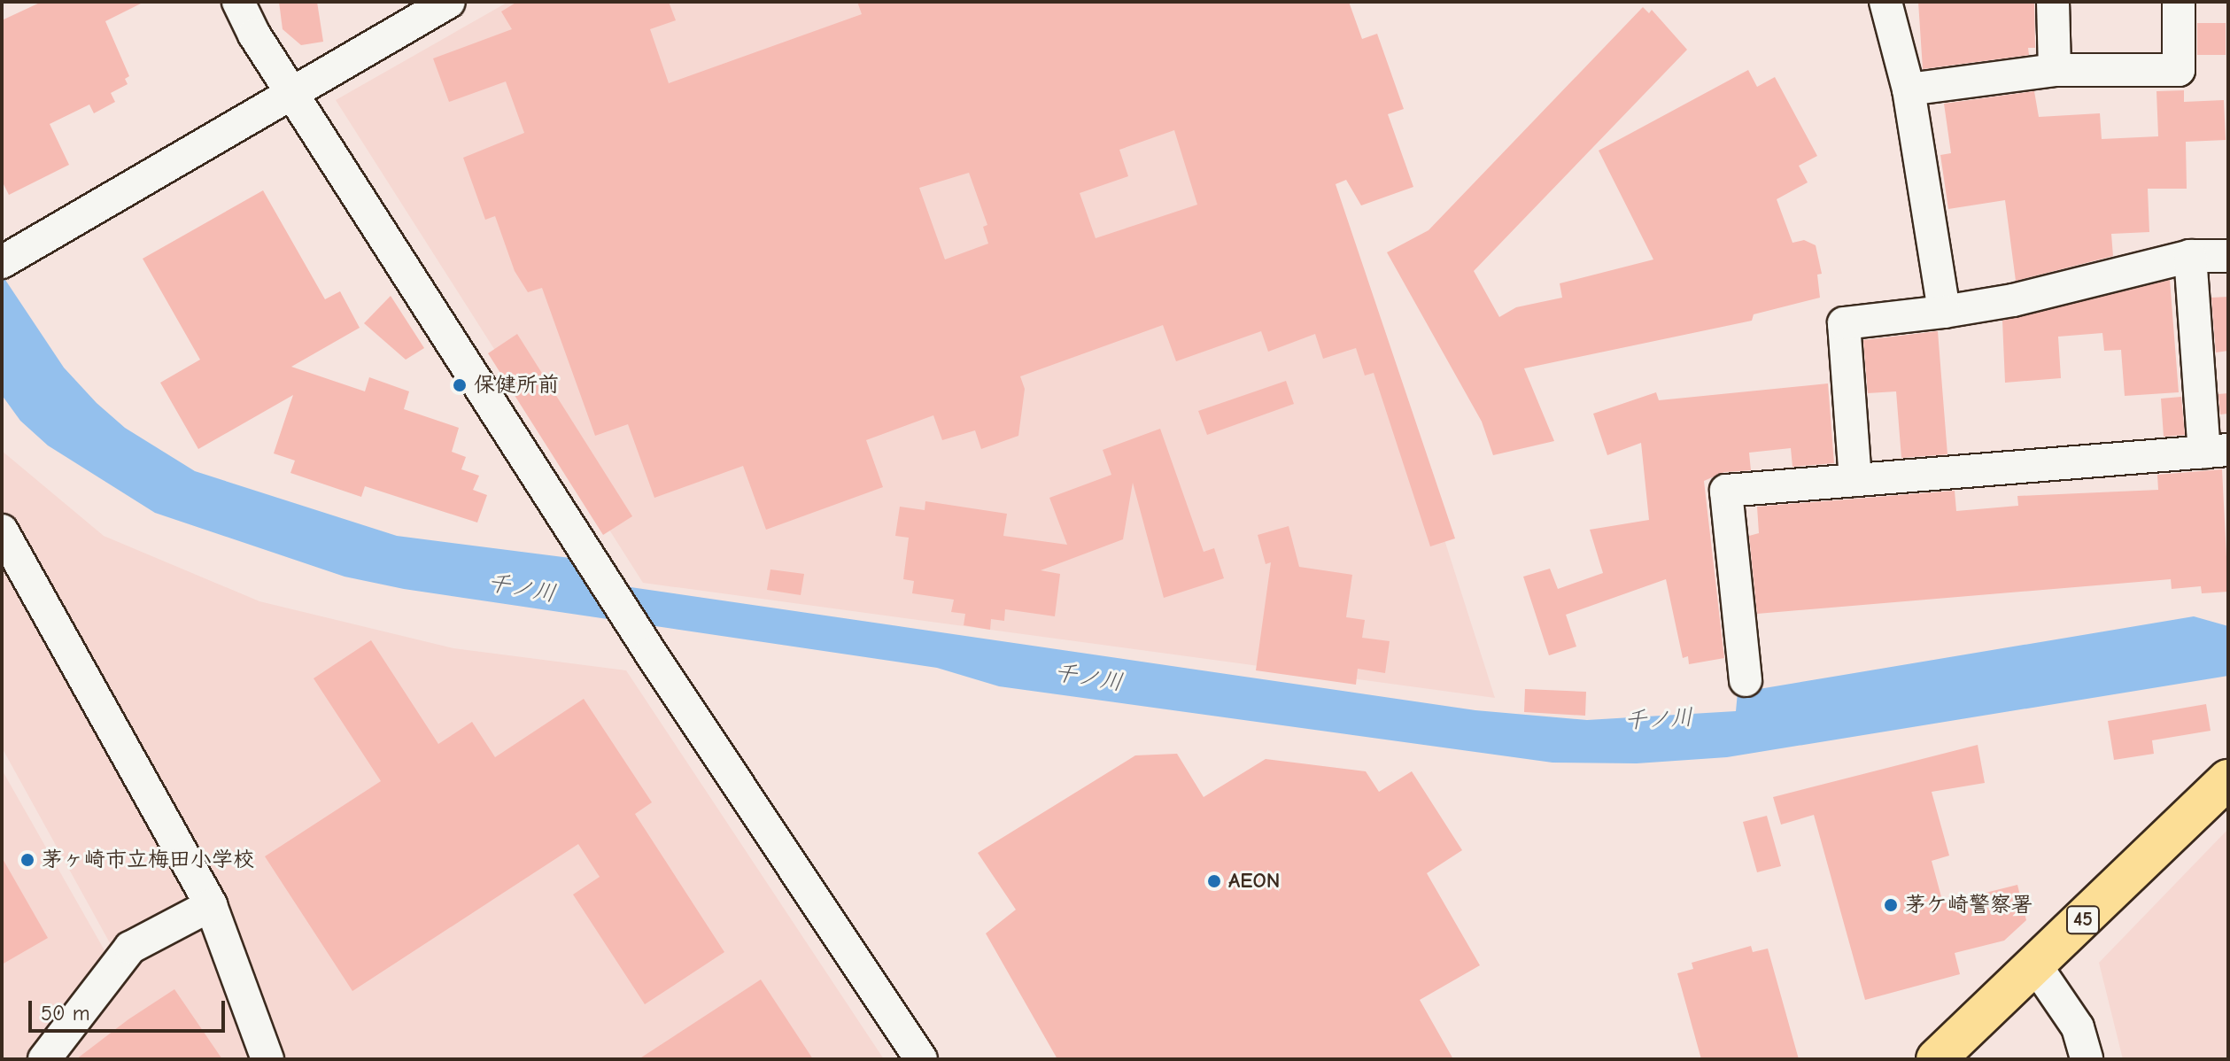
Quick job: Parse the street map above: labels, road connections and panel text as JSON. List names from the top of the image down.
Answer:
{
  "streets": {
    "main road": ["45"]
  },
  "water": ["千ノ川"],
  "places": [
    "保健所前",
    "茅ヶ崎市立梅田小学校",
    "AEON",
    "茅ケ崎警察署"
  ],
  "scale_bar": "50 m"
}
